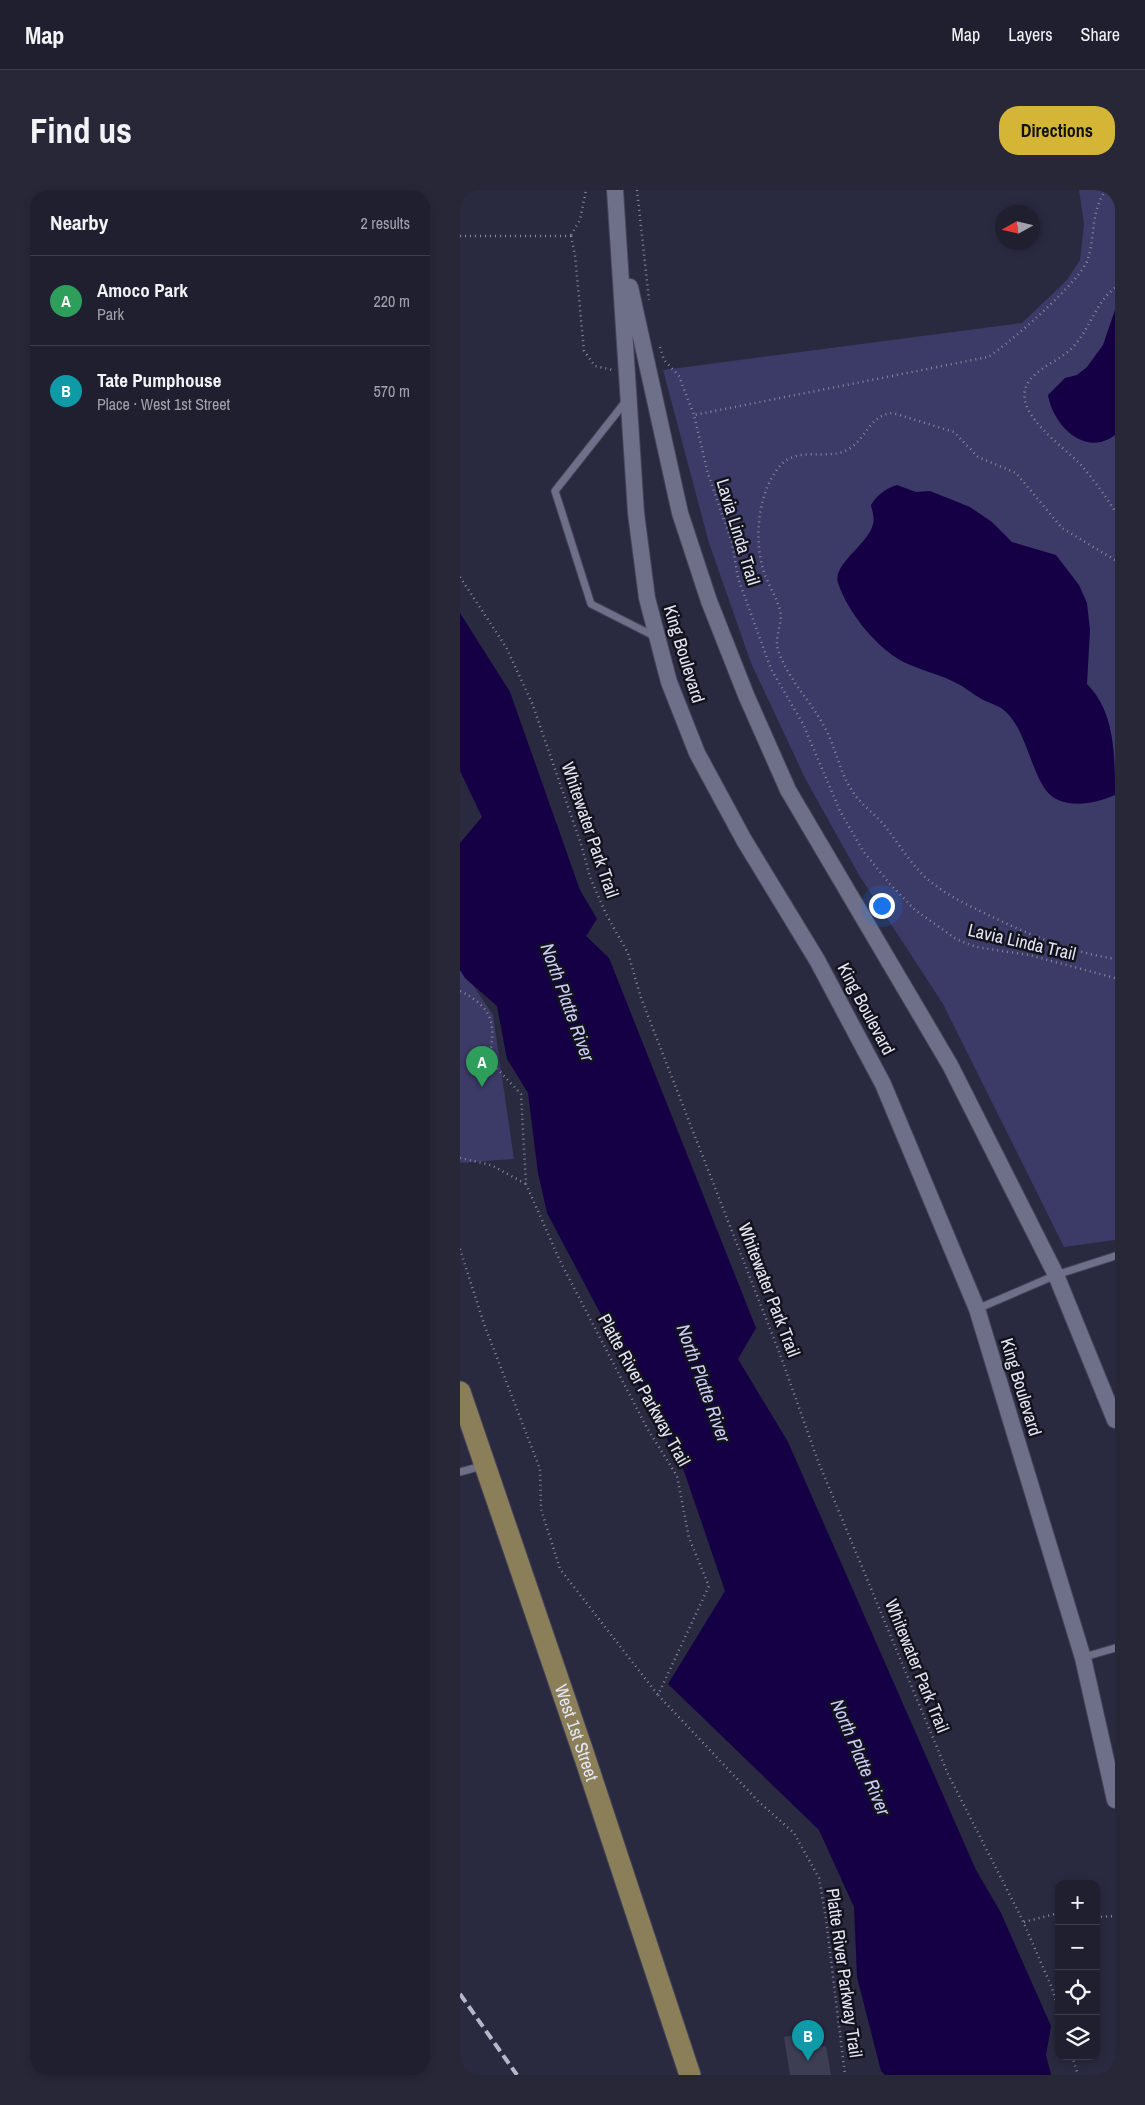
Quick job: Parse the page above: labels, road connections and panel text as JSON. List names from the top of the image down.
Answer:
{
  "streets": {
    "main road": ["West 1st Street"],
    "street": ["King Boulevard"],
    "path": ["Lavia Linda Trail", "Whitewater Park Trail", "Platte River Parkway Trail"]
  },
  "water": ["North Platte River"],
  "north": "left",
  "page": {
    "header": "Map",
    "nav": ["Map", "Layers", "Share"],
    "buttons": "Directions",
    "title": "Find us",
    "heading": ["Nearby", "2 results"],
    "list": [
      {
        "mark": "A",
        "name": "Amoco Park",
        "note": "Park",
        "value": "220 m"
      },
      {
        "mark": "B",
        "name": "Tate Pumphouse",
        "note": "Place · West 1st Street",
        "value": "570 m"
      }
    ],
    "pins": ["A", "B"],
    "map_buttons": ["+", "−"]
  }
}
